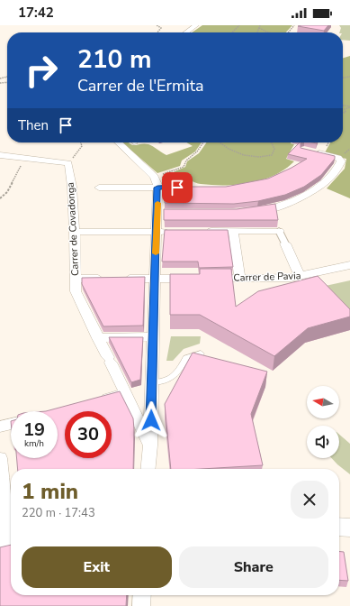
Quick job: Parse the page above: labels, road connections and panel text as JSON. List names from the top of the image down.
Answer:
{
  "streets": {
    "street": ["Carrer de Covadonga", "Carrer de Pavia"]
  },
  "crossings": [
    ["Carrer de Covadonga", "Carrer de Pavia"]
  ],
  "north": "left",
  "page": {
    "status": "17:42",
    "turn": ["210 m", "Carrer de l'Ermita"],
    "then": "Then",
    "speed": "19 km/h",
    "limit": "30",
    "heading": ["1 min", "220 m · 17:43"],
    "buttons": ["Exit", "Share"]
  }
}
